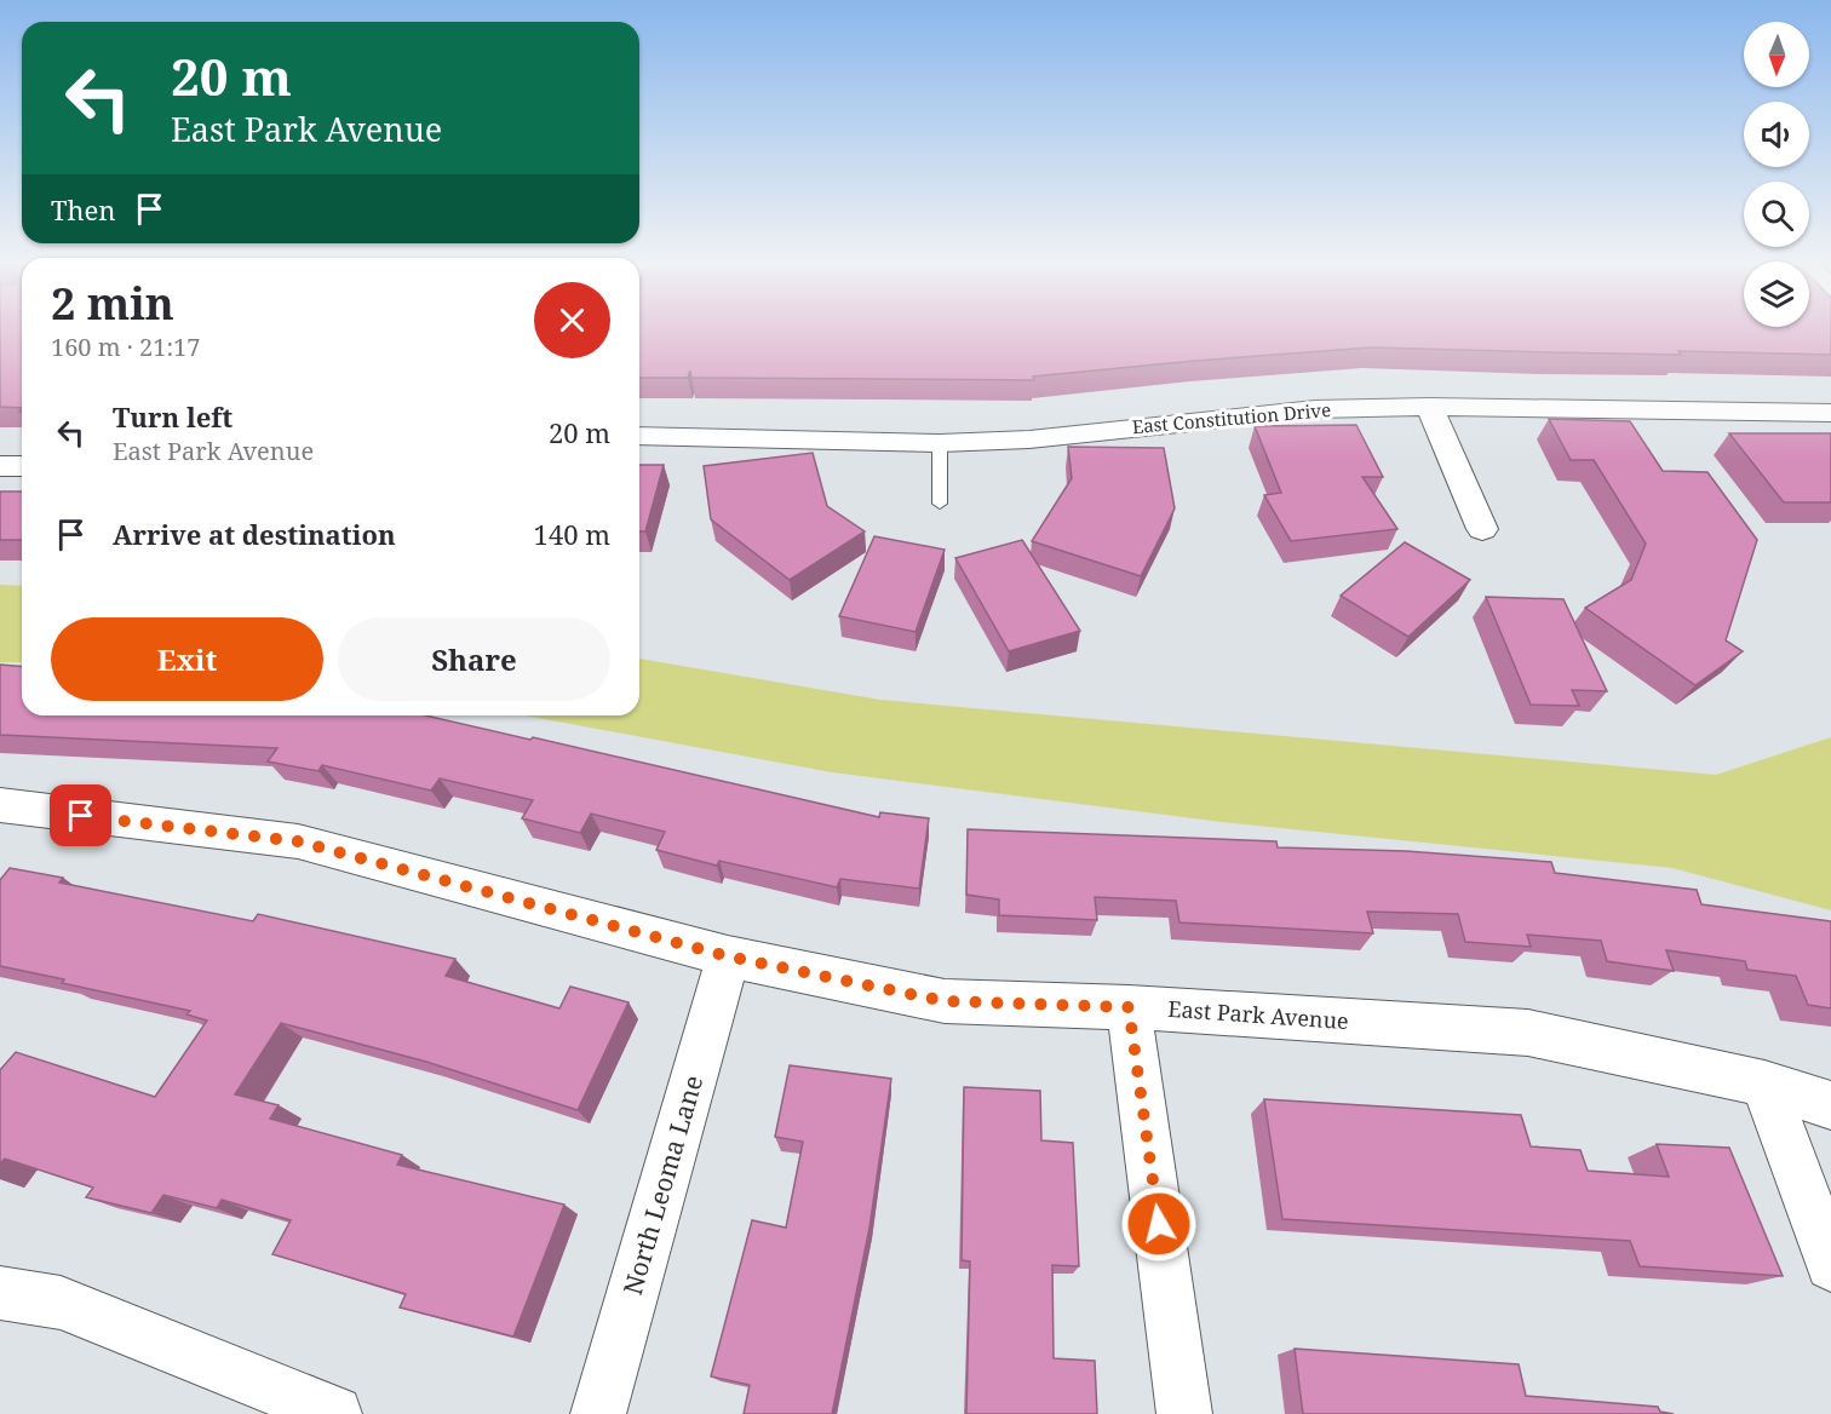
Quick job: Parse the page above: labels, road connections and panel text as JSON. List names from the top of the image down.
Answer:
{
  "streets": {
    "street": ["East Constitution Drive", "East Park Avenue", "North Leoma Lane"]
  },
  "crossings": [
    ["East Park Avenue", "North Leoma Lane"]
  ],
  "north": "bottom",
  "page": {
    "turn": ["20 m", "East Park Avenue"],
    "then": "Then",
    "heading": ["2 min", "160 m · 21:17"],
    "list": [
      {
        "name": "Turn left",
        "note": "East Park Avenue",
        "value": "20 m"
      },
      {
        "name": "Arrive at destination",
        "value": "140 m"
      }
    ],
    "buttons": ["Exit", "Share"]
  }
}
